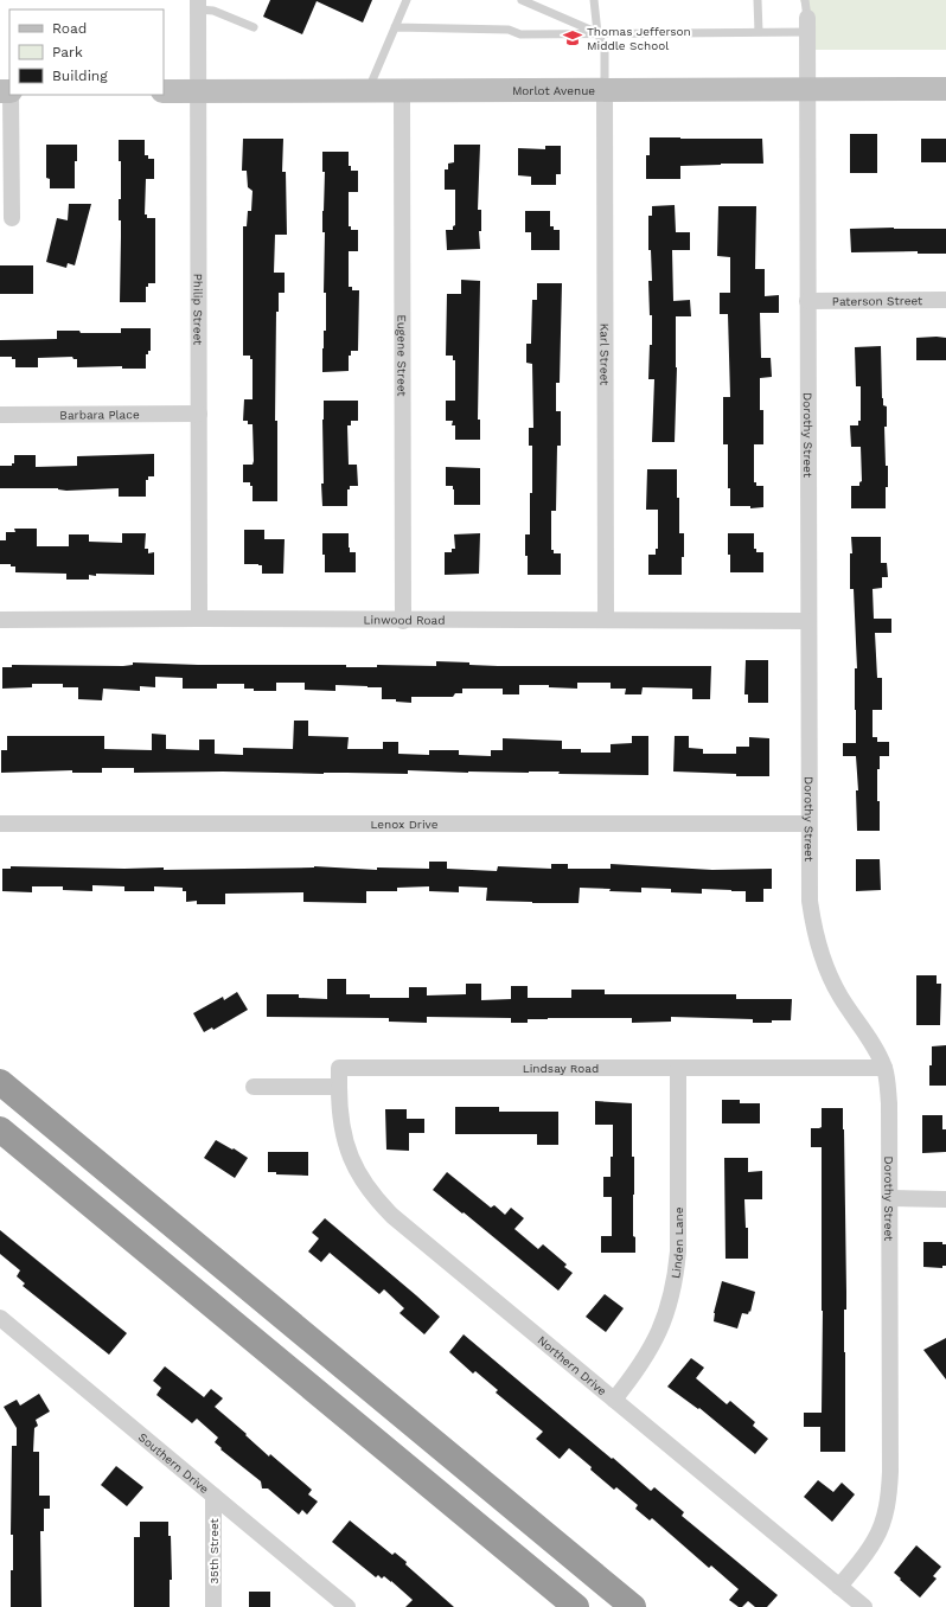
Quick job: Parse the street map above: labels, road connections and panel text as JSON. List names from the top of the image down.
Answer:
{
  "streets": {
    "street": [
      "Morlot Avenue",
      "Paterson Street",
      "Philip Street",
      "Karl Street",
      "Eugene Street",
      "Barbara Place",
      "Dorothy Street",
      "Linwood Road",
      "Lenox Drive",
      "Lindsay Road",
      "Linden Lane",
      "Northern Drive",
      "Southern Drive",
      "35th Street"
    ]
  },
  "crossings": [
    ["Morlot Avenue", "Philip Street"],
    ["Morlot Avenue", "Karl Street"],
    ["Morlot Avenue", "Eugene Street"],
    ["Morlot Avenue", "Dorothy Street"],
    ["Paterson Street", "Dorothy Street"],
    ["Philip Street", "Barbara Place"],
    ["Philip Street", "Linwood Road"],
    ["Karl Street", "Linwood Road"],
    ["Eugene Street", "Linwood Road"],
    ["Dorothy Street", "Linwood Road"],
    ["Dorothy Street", "Lenox Drive"],
    ["Dorothy Street", "Lindsay Road"],
    ["Dorothy Street", "Northern Drive"],
    ["Lindsay Road", "Linden Lane"],
    ["Lindsay Road", "Northern Drive"],
    ["Linden Lane", "Northern Drive"],
    ["Southern Drive", "35th Street"]
  ],
  "places": {
    "school or university": ["Thomas Jefferson Middle School"]
  },
  "legend": ["Road", "Park", "Building"]
}
